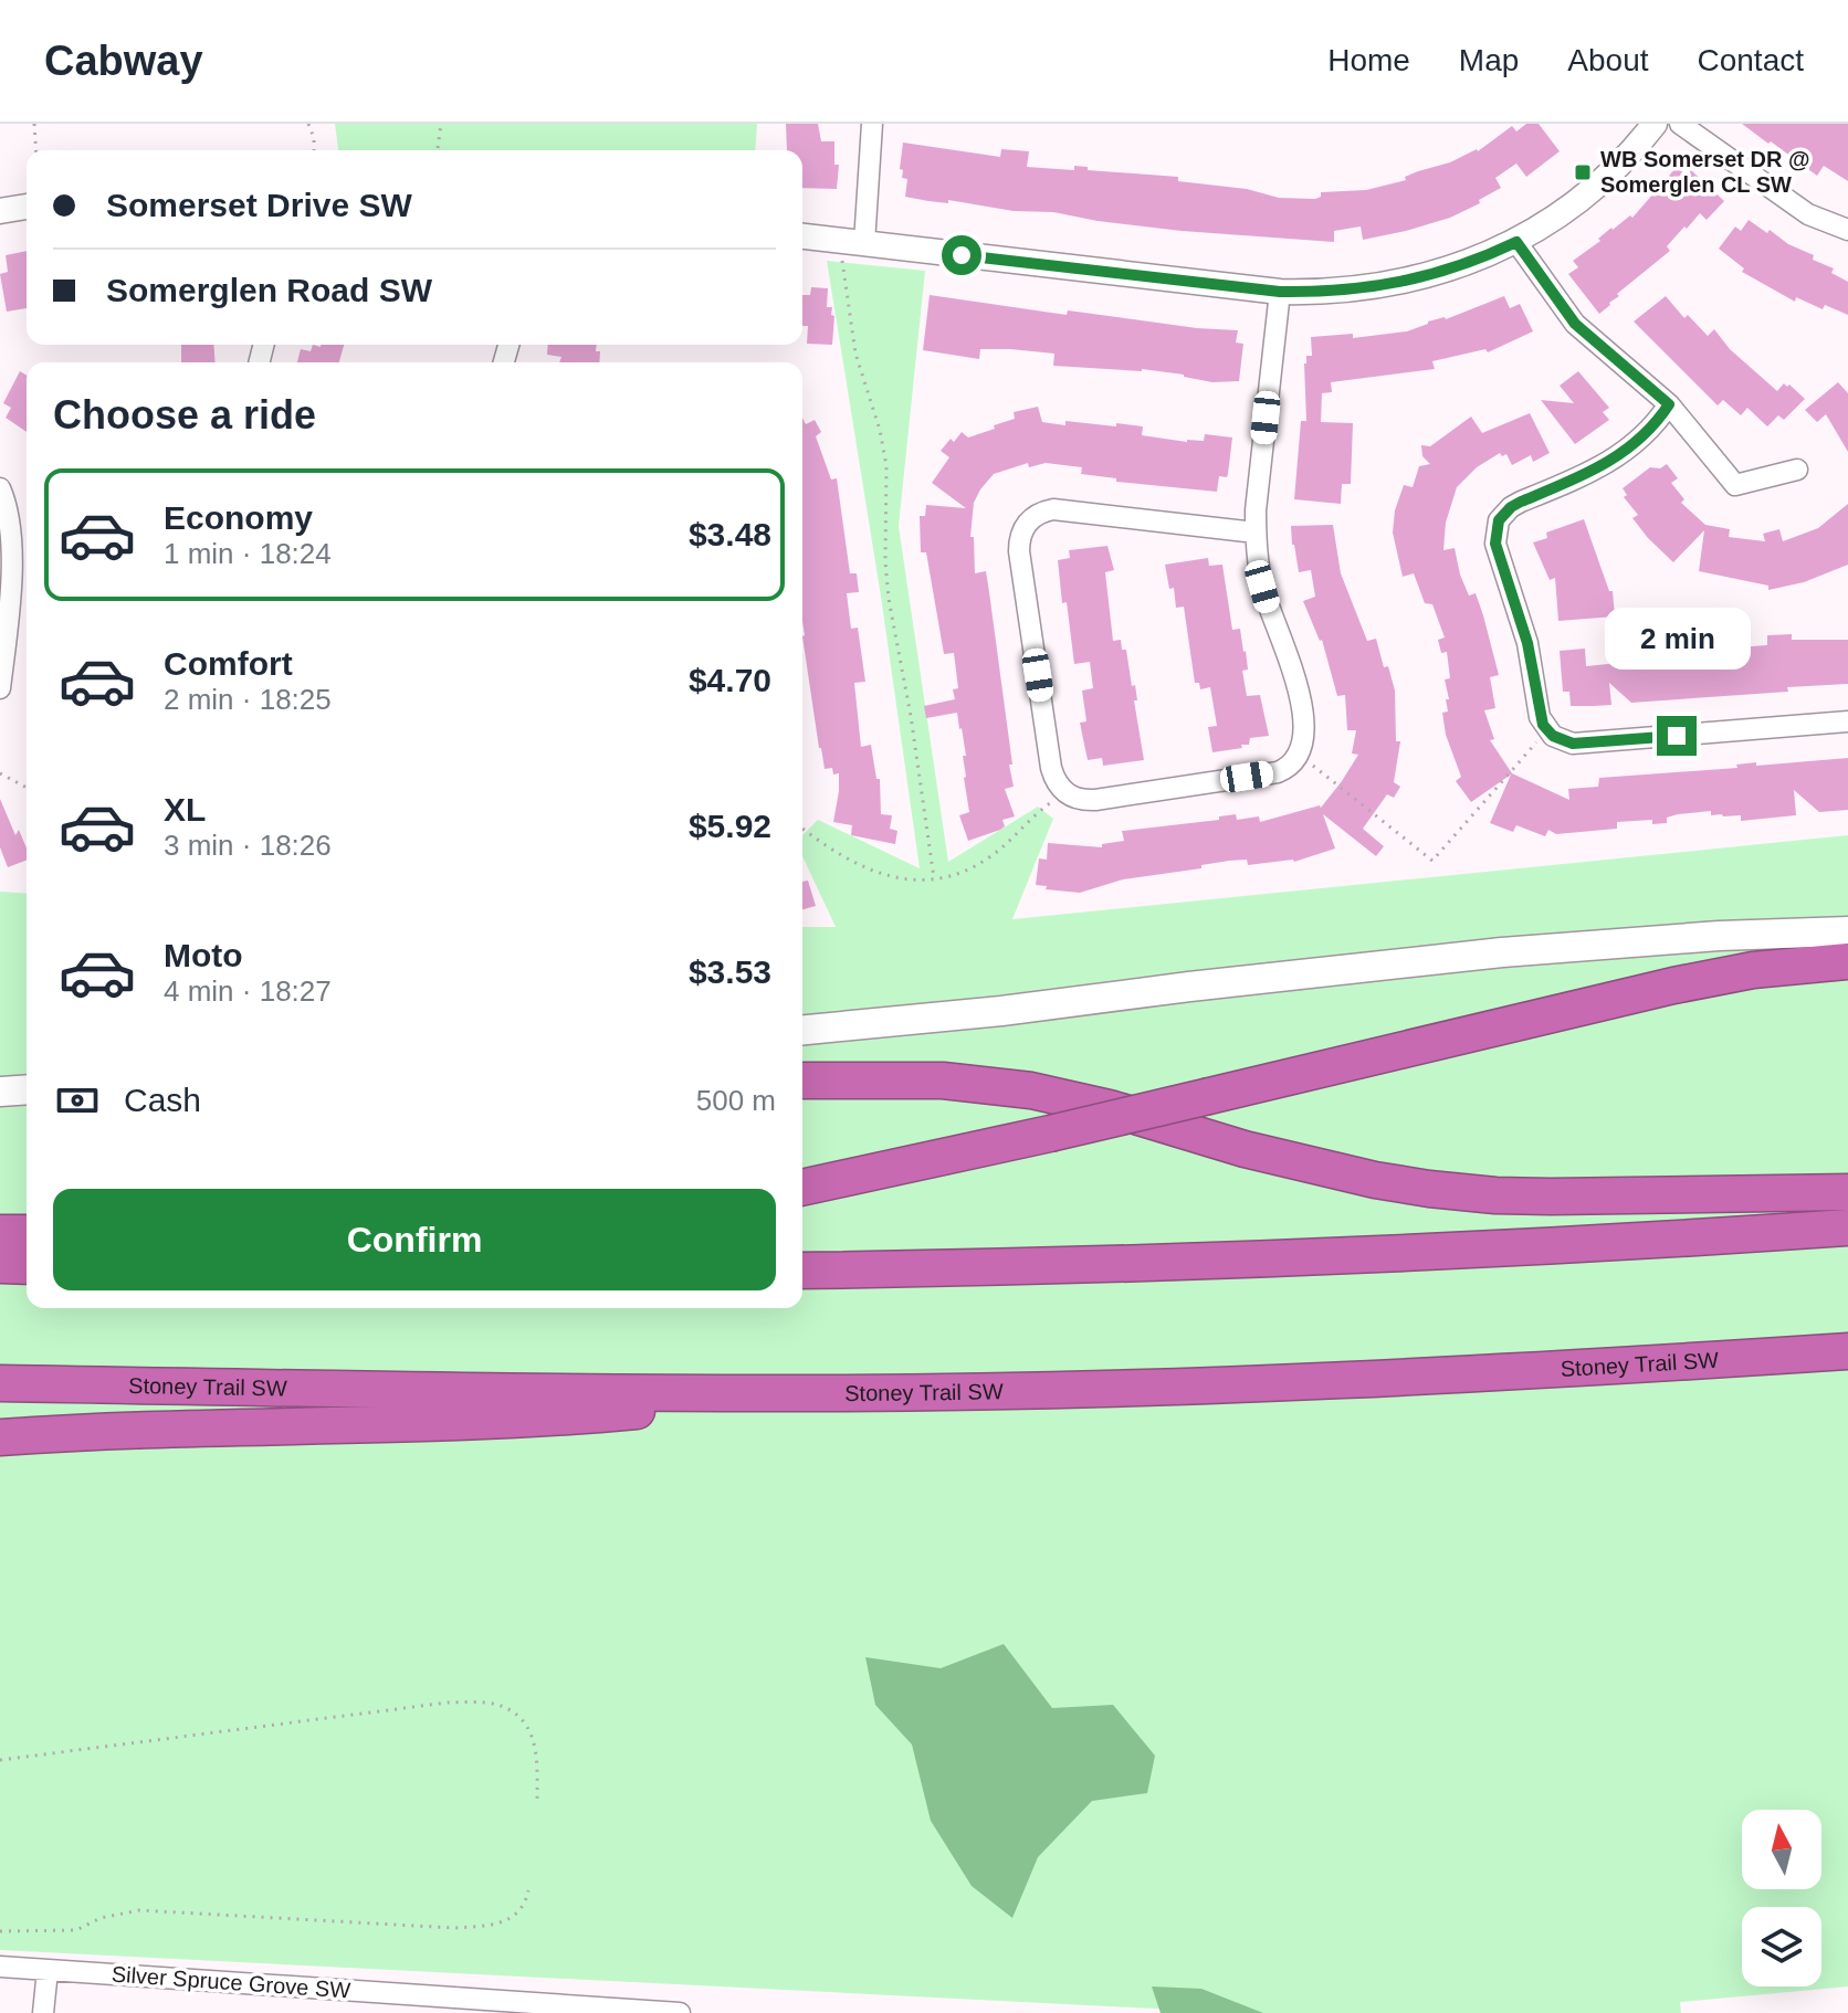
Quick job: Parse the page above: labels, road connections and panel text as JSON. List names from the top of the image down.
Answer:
{
  "streets": {
    "highway": ["Stoney Trail SW"],
    "street": ["Silver Spruce Grove SW"]
  },
  "places": {
    "transit": ["WB Somerset DR @ Somerglen CL SW"]
  },
  "north": "top",
  "page": {
    "header": "Cabway",
    "nav": [
      "Home",
      "Map",
      "About",
      "Contact"
    ],
    "banner": ["Somerset Drive SW", "Somerglen Road SW"],
    "heading": "Choose a ride",
    "list": [
      {
        "name": "Economy",
        "note": "1 min · 18:24",
        "value": "$3.48"
      },
      {
        "name": "Comfort",
        "note": "2 min · 18:25",
        "value": "$4.70"
      },
      {
        "name": "XL",
        "note": "3 min · 18:26",
        "value": "$5.92"
      },
      {
        "name": "Moto",
        "note": "4 min · 18:27",
        "value": "$3.53"
      }
    ],
    "bubble": "2 min",
    "pay": ["Cash", "500 m"],
    "buttons": "Confirm"
  }
}
